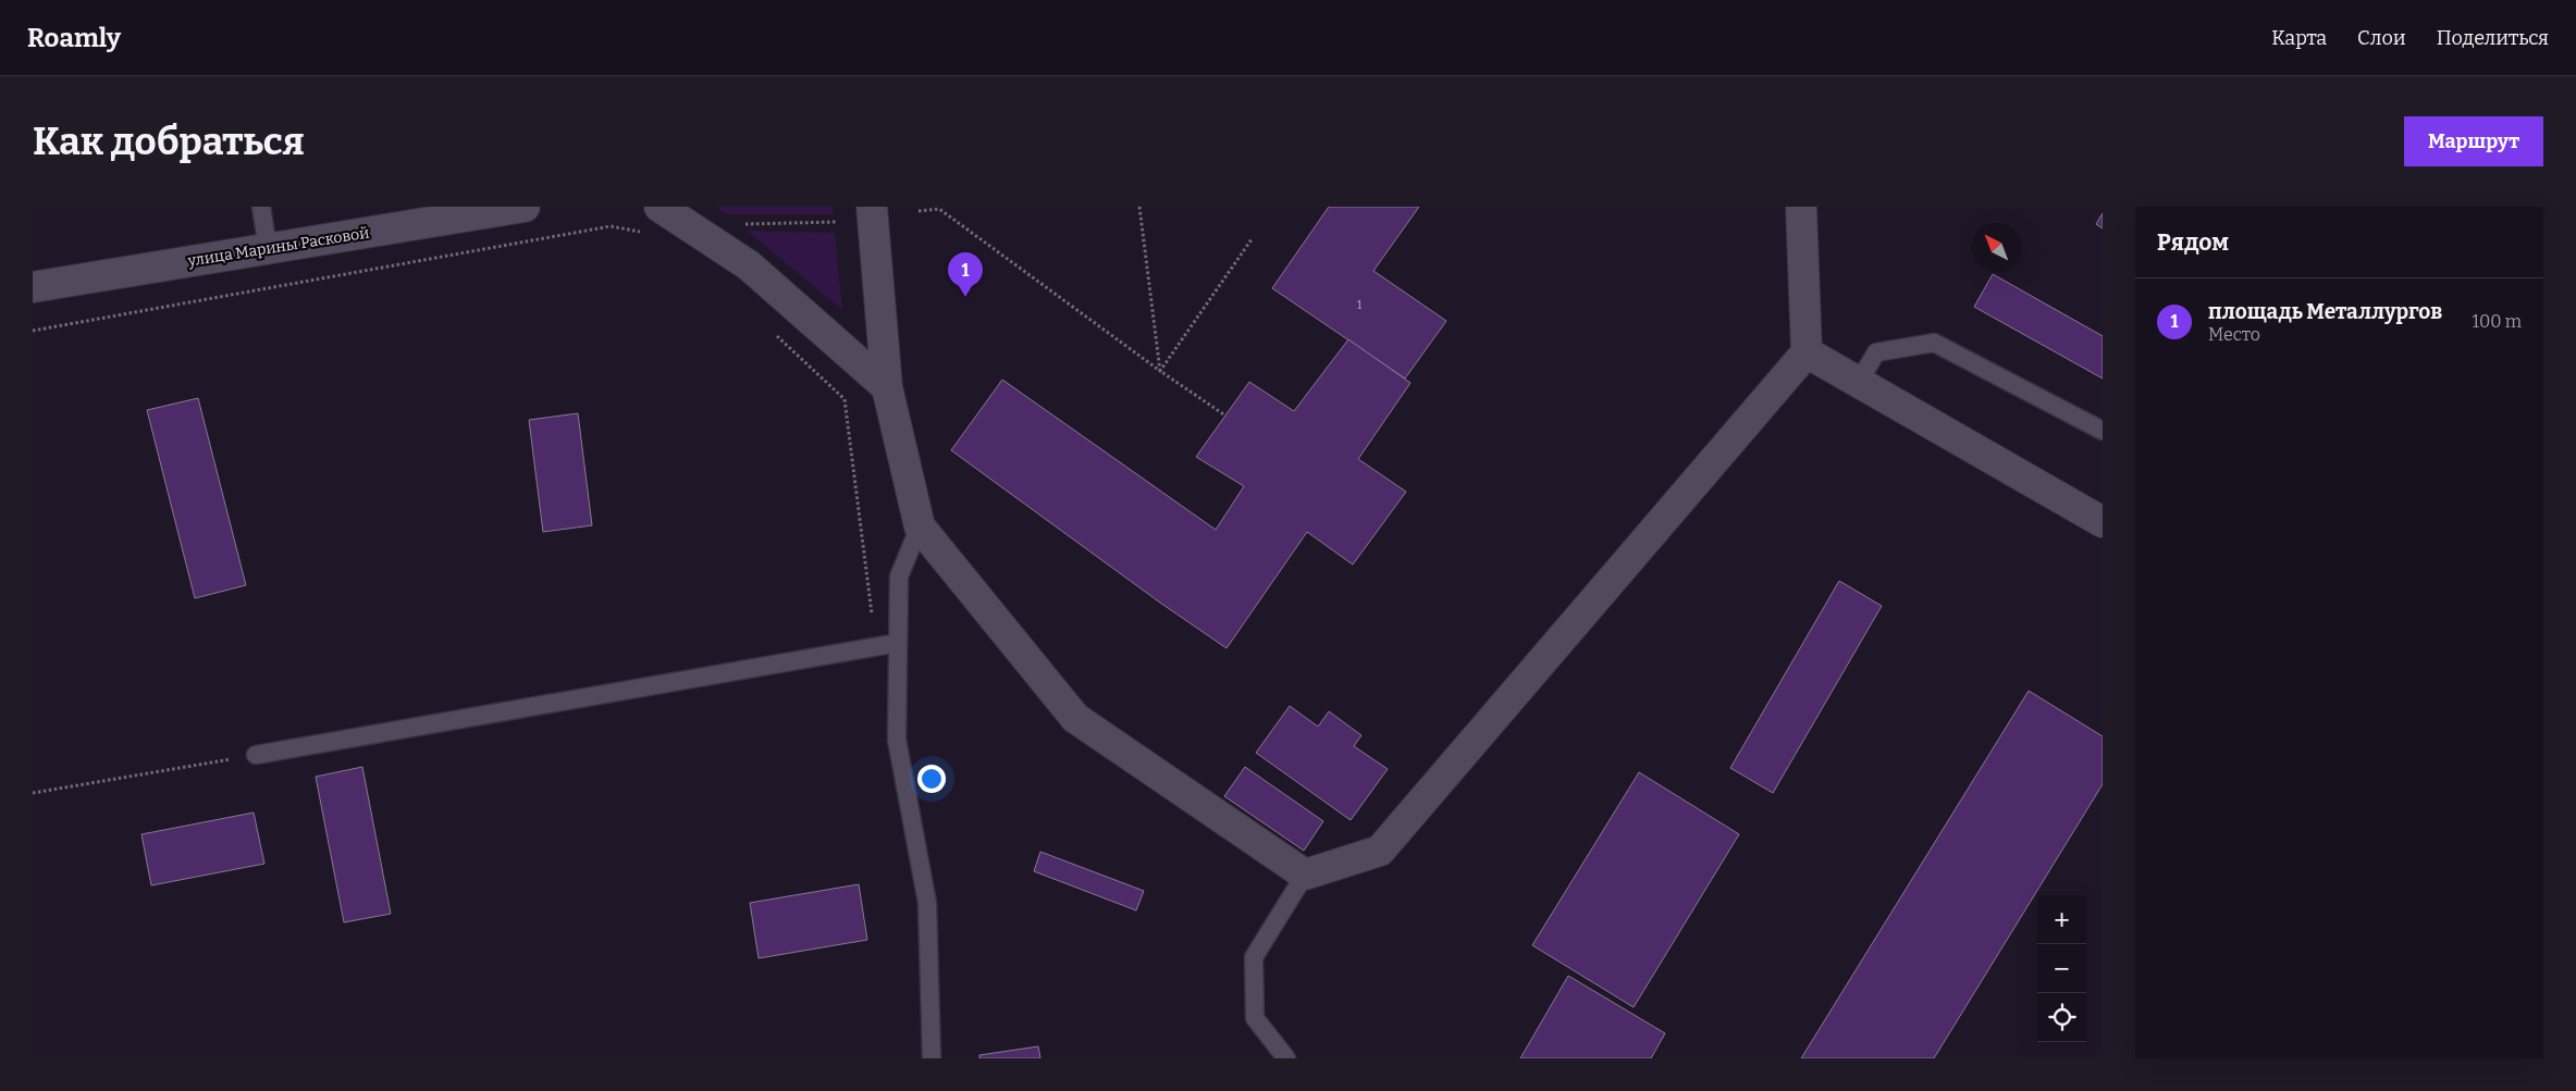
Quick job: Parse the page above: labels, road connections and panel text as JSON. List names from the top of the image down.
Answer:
{
  "streets": {
    "street": ["улица Марины Расковой"]
  },
  "house_numbers": ["1"],
  "north": "top left",
  "page": {
    "header": "Roamly",
    "nav": ["Карта", "Слои", "Поделиться"],
    "buttons": "Маршрут",
    "title": "Как добраться",
    "heading": "Рядом",
    "pins": "1",
    "list": [
      {
        "mark": "1",
        "name": "площадь Металлургов",
        "note": "Место",
        "value": "100 m"
      }
    ],
    "map_buttons": ["+", "−"]
  }
}
